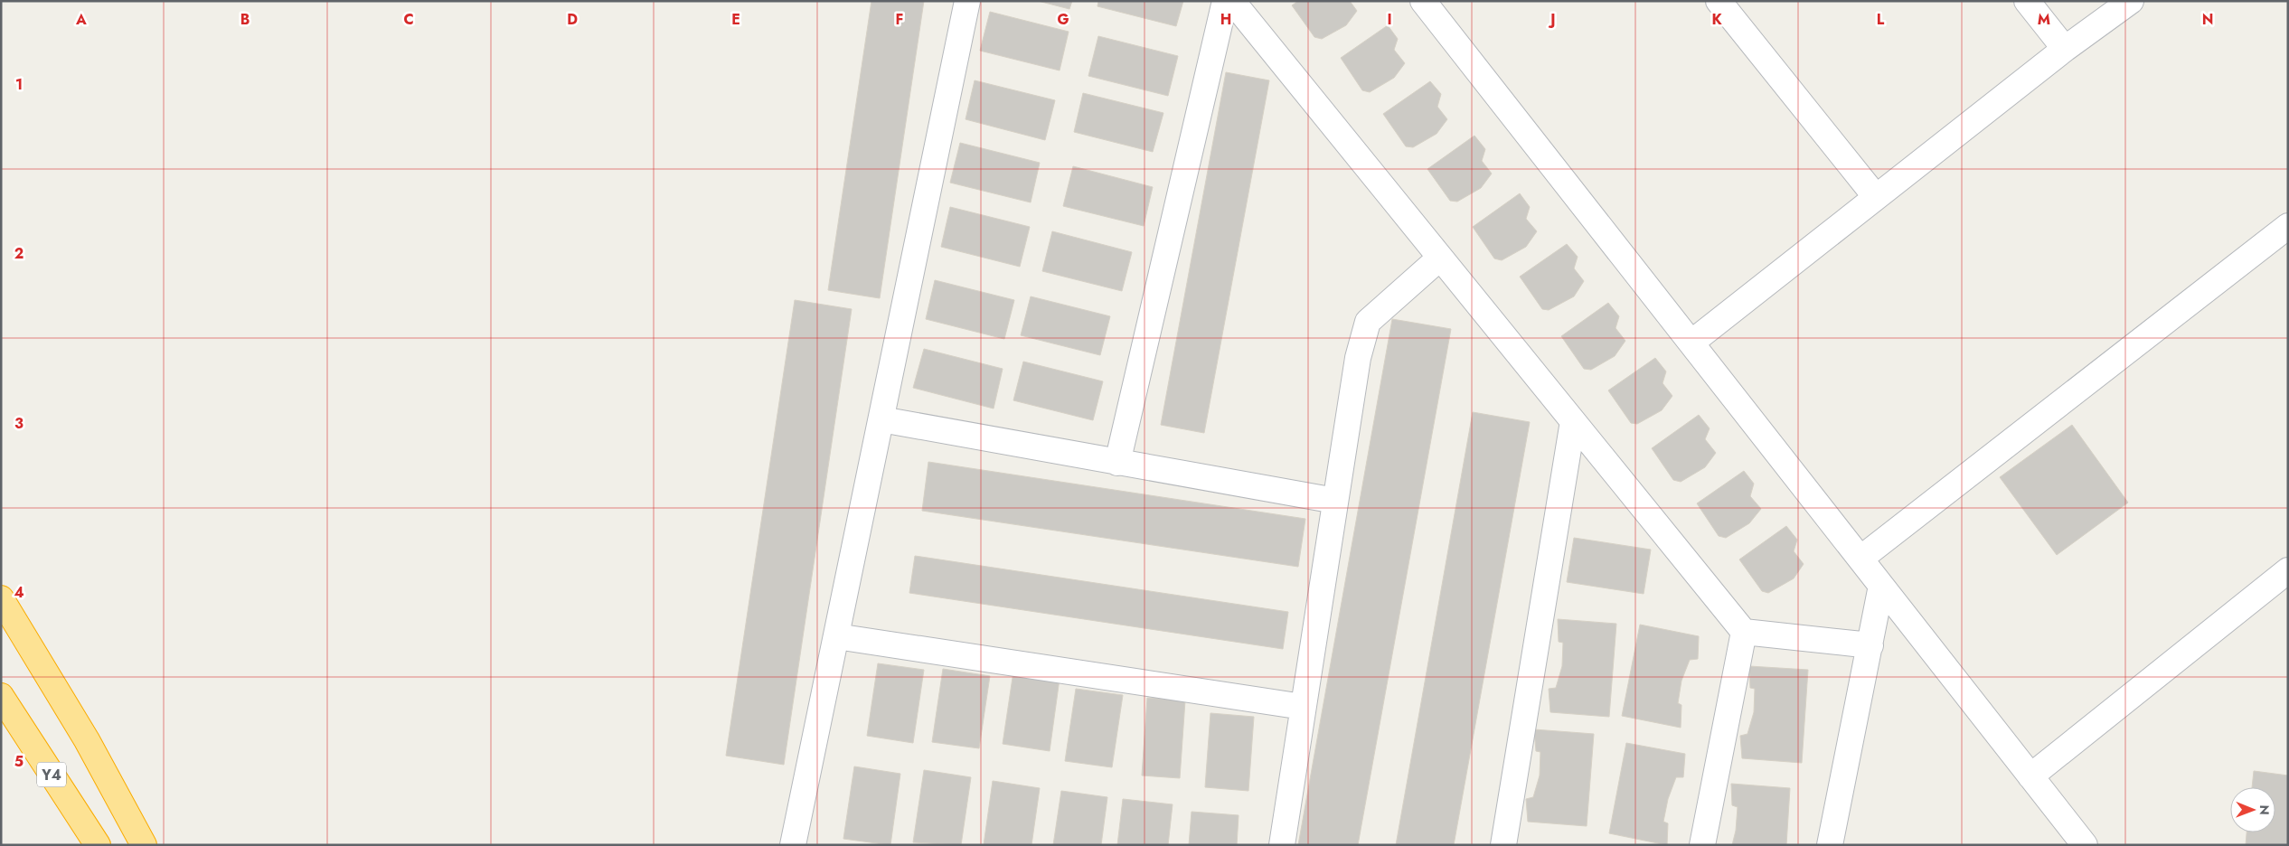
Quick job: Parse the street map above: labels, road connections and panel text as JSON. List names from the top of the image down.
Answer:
{
  "streets": {
    "highway": ["Y4"]
  },
  "north": "right",
  "grid": {
    "columns": [
      "A",
      "B",
      "C",
      "D",
      "E",
      "F",
      "G",
      "H",
      "I",
      "J",
      "K",
      "L",
      "M",
      "N"
    ],
    "rows": [
      "1",
      "2",
      "3",
      "4",
      "5"
    ]
  }
}
